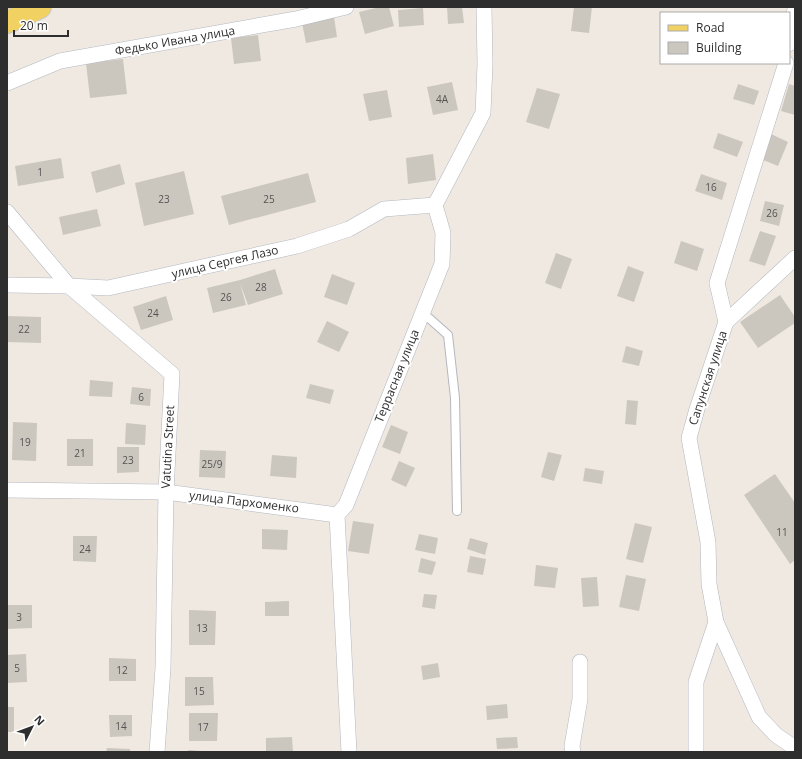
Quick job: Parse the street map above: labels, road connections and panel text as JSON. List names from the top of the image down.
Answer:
{
  "streets": {
    "street": [
      "Федько Ивана улица",
      "улица Сергея Лазо",
      "Террасная улица",
      "Сапунская улица",
      "Vatutina Street",
      "улица Пархоменко"
    ]
  },
  "crossings": [
    ["улица Сергея Лазо", "Террасная улица"],
    ["улица Сергея Лазо", "Vatutina Street"],
    ["Террасная улица", "улица Пархоменко"],
    ["Vatutina Street", "улица Пархоменко"]
  ],
  "house_numbers": [
    "4А",
    "1",
    "16",
    "23",
    "25",
    "26",
    "28",
    "26",
    "24",
    "22",
    "6",
    "19",
    "21",
    "23",
    "25/9",
    "11",
    "24",
    "3",
    "13",
    "5",
    "12",
    "15",
    "14",
    "17"
  ],
  "legend": ["Road", "Building"],
  "scale_bar": "20 m",
  "north": "top right"
}
